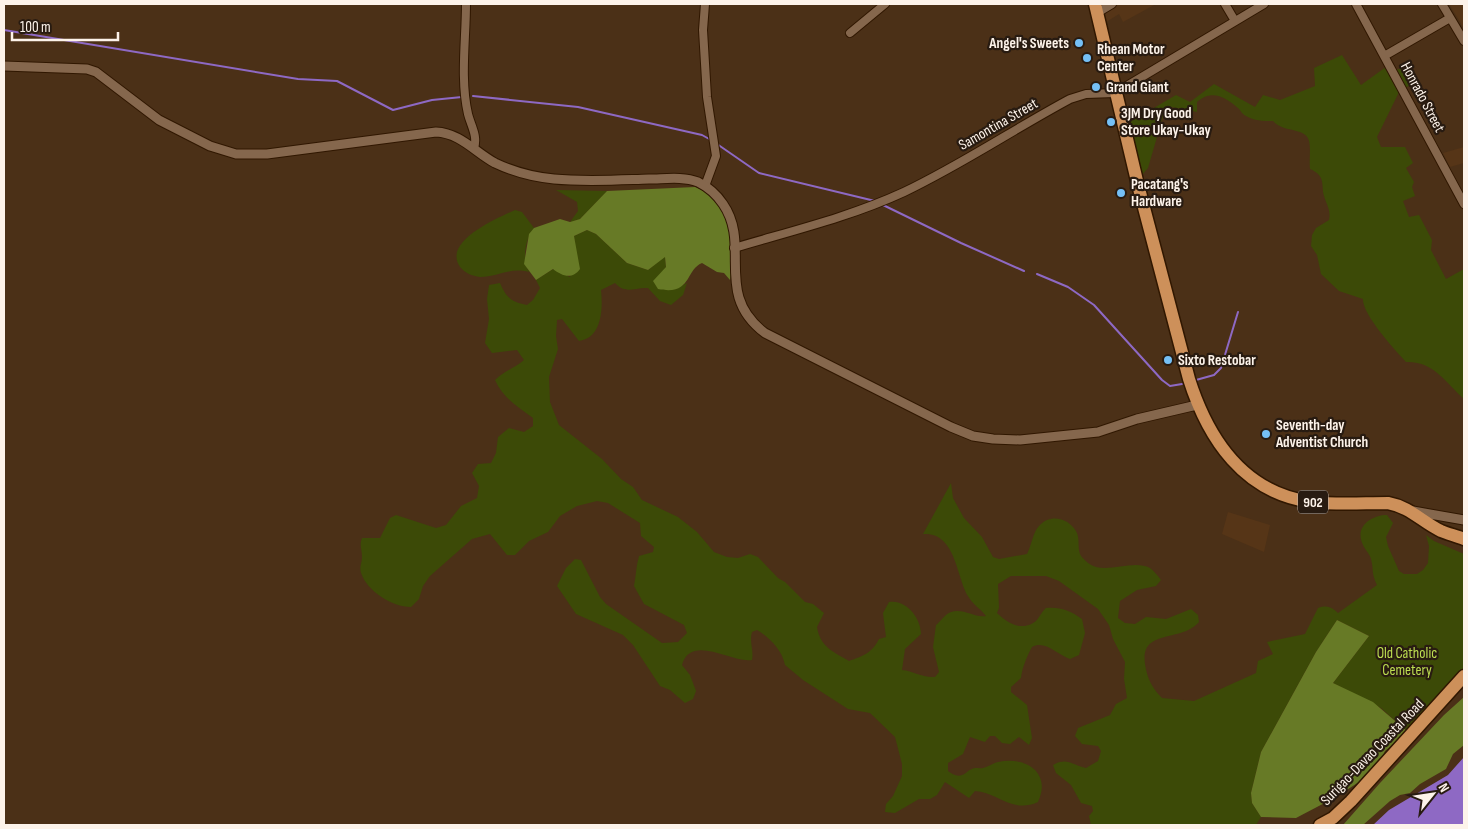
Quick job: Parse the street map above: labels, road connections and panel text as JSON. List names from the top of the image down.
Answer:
{
  "streets": {
    "highway": ["902", "Surigao-Davao Coastal Road"],
    "street": ["Honrado Street", "Samontina Street"]
  },
  "crossings": [
    ["Samontina Street", "902"]
  ],
  "parks": ["Old Catholic Cemetery"],
  "places": [
    "Angel's Sweets",
    "Rhean Motor Center",
    "Grand Giant",
    "3JM Dry Good Store Ukay-Ukay",
    "Pacatang's Hardware",
    "Sixto Restobar",
    "Seventh-day Adventist Church"
  ],
  "scale_bar": "100 m",
  "north": "top right"
}
